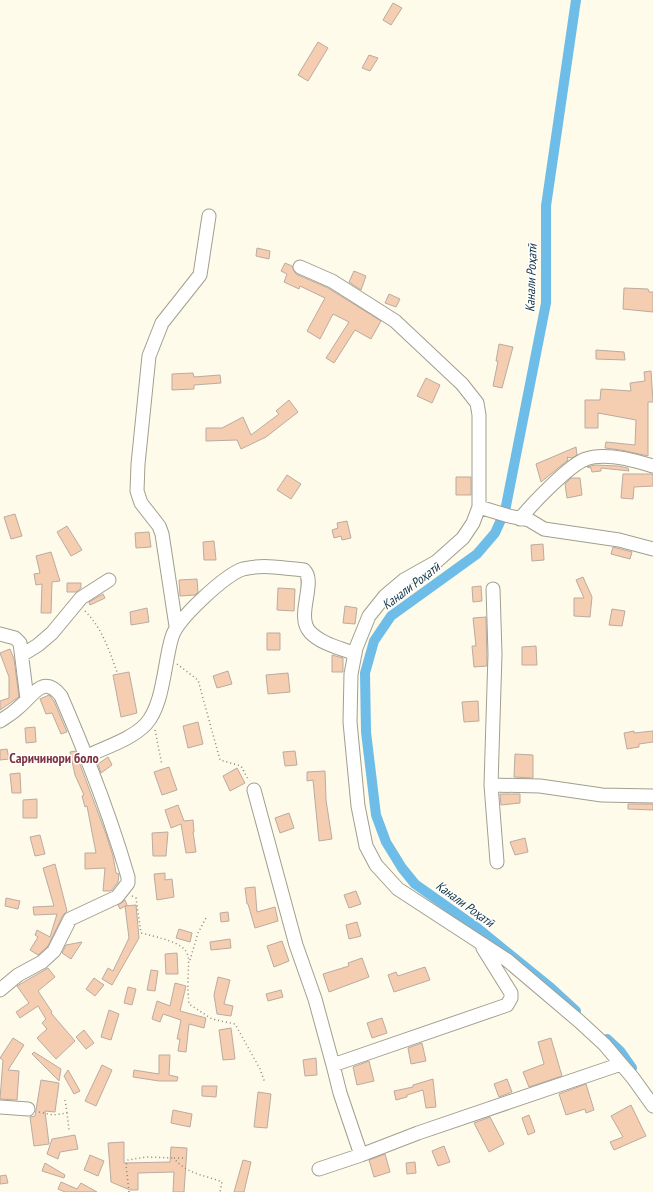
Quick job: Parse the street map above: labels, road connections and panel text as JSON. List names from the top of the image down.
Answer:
{
  "districts": ["Саричинори боло"],
  "water": ["Канали Роҳатӣ"]
}
